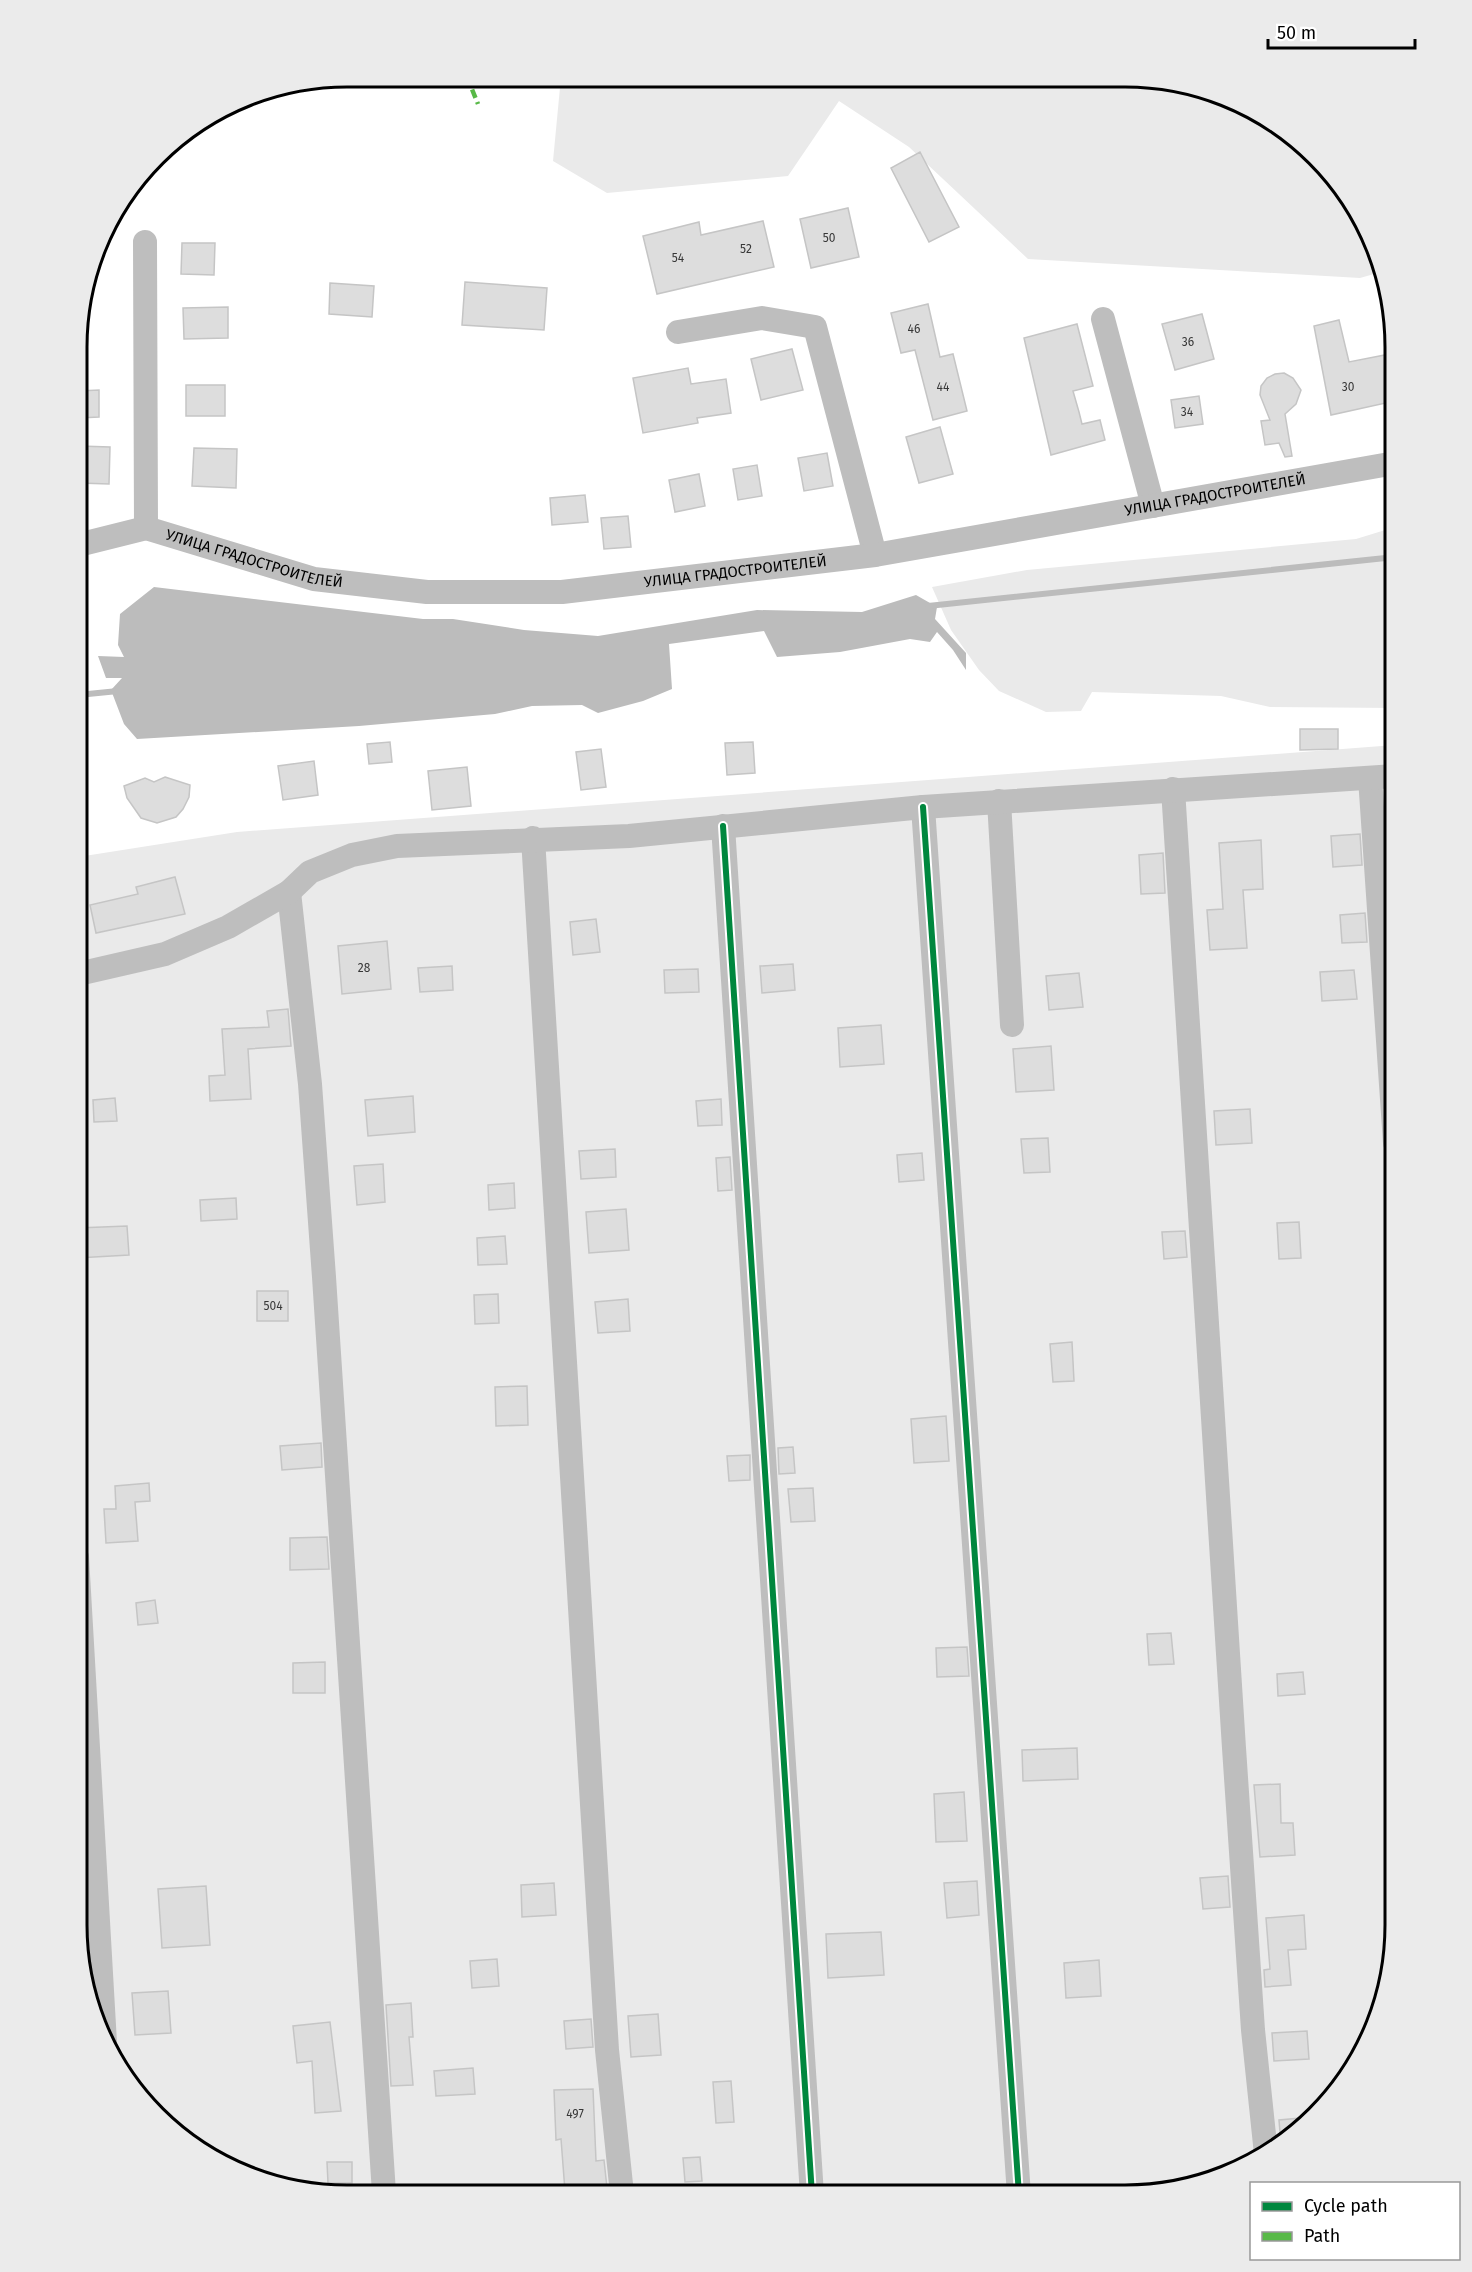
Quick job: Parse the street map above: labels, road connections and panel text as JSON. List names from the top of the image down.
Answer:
{
  "streets": {
    "street": ["УЛИЦА ГРАДОСТРОИТЕЛЕЙ"]
  },
  "house_numbers": [
    "50",
    "52",
    "54",
    "46",
    "36",
    "44",
    "30",
    "34",
    "28",
    "504",
    "497"
  ],
  "legend": ["Cycle path", "Path"],
  "scale_bar": "50 m"
}
